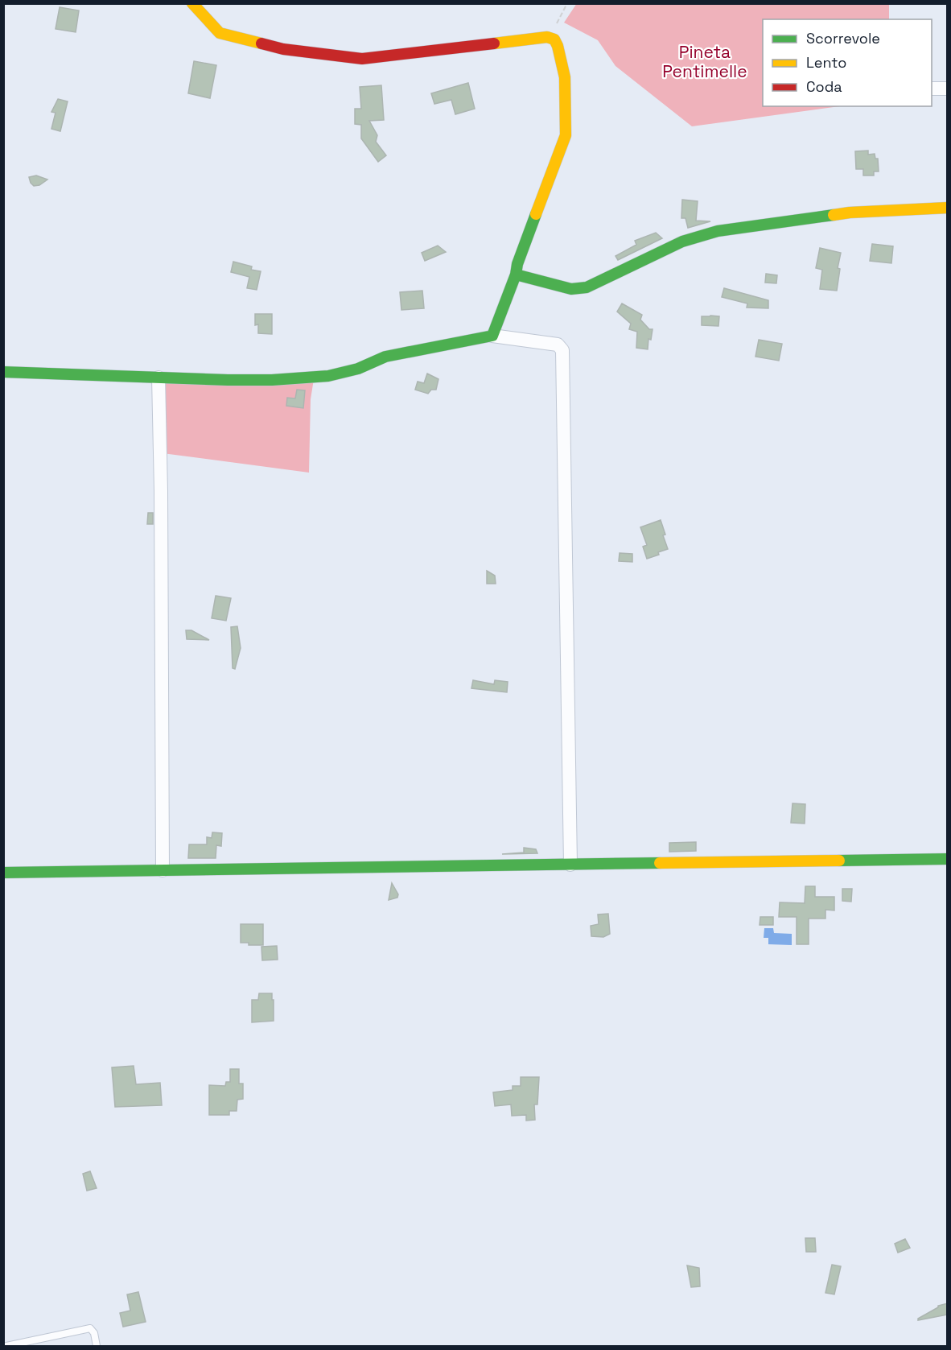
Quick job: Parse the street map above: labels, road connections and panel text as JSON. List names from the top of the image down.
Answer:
{
  "parks": ["Pineta Pentimelle"],
  "legend": ["Scorrevole", "Lento", "Coda"]
}
